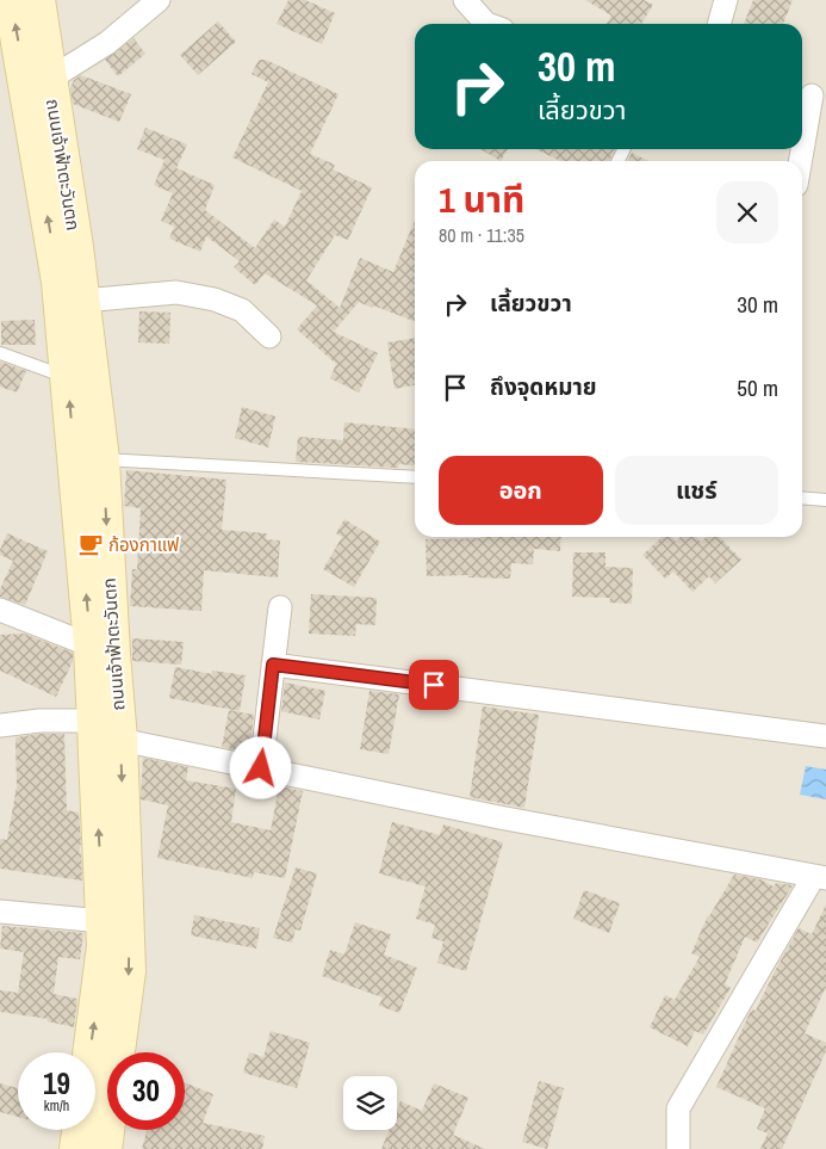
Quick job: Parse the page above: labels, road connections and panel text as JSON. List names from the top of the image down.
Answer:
{
  "streets": {
    "main road": ["ถนนเจ้าฟ้าตะวันตก"]
  },
  "places": {
    "cafe": ["ก้องกาแฟ"]
  },
  "page": {
    "turn": ["30 m", "เลี้ยวขวา"],
    "heading": ["1 นาที", "80 m · 11:35"],
    "list": [
      {
        "name": "เลี้ยวขวา",
        "value": "30 m"
      },
      {
        "name": "ถึงจุดหมาย",
        "value": "50 m"
      }
    ],
    "buttons": ["ออก", "แชร์"],
    "speed": "19 km/h",
    "limit": "30"
  }
}
